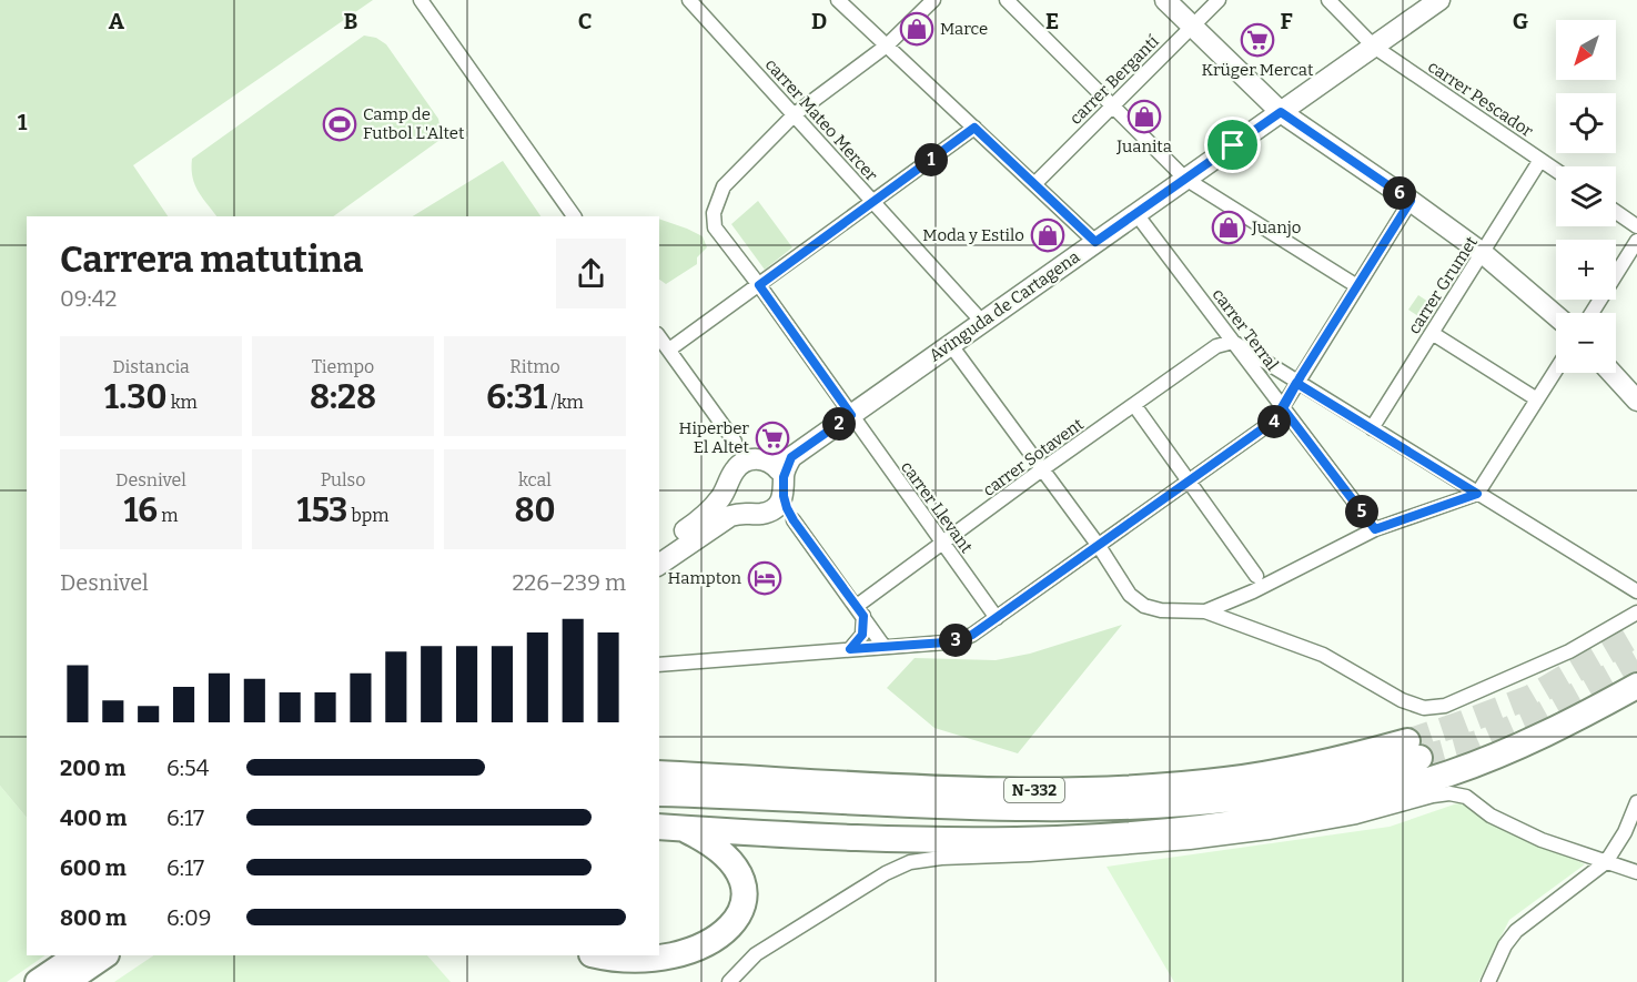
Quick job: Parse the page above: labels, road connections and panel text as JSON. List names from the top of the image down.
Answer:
{
  "streets": {
    "highway": ["N-332"],
    "main road": ["Avinguda de Cartagena"],
    "street": [
      "carrer Bergantí",
      "carrer Pescador",
      "carrer Mateo Mercer",
      "carrer Grumet",
      "carrer Terral",
      "carrer Sotavent",
      "carrer Llevant"
    ]
  },
  "crossings": [
    ["carrer Pescador", "carrer Grumet"],
    ["carrer Pescador", "Avinguda de Cartagena"],
    ["carrer Mateo Mercer", "Avinguda de Cartagena"],
    ["carrer Mateo Mercer", "carrer Llevant"],
    ["Avinguda de Cartagena", "carrer Terral"],
    ["Avinguda de Cartagena", "carrer Llevant"],
    ["carrer Terral", "carrer Sotavent"],
    ["carrer Sotavent", "carrer Llevant"]
  ],
  "places": {
    "shop": [
      "Marce",
      "Juanita",
      "Juanjo",
      "Moda y Estilo"
    ],
    "supermarket": ["Krüger Mercat", "Hiperber El Altet"],
    "sports": ["Camp de Futbol L'Altet"],
    "hotel": ["Hampton"]
  },
  "north": "bottom left",
  "page": {
    "map_buttons": ["+", "−"],
    "pins": [
      "1",
      "6",
      "4",
      "2",
      "5",
      "3"
    ],
    "heading": ["Carrera matutina", "09:42"],
    "stats": [
      ["Distancia", "1.30 km"],
      ["Tiempo", "8:28"],
      ["Ritmo", "6:31 /km"],
      ["Desnivel", "16 m"],
      ["Pulso", "153 bpm"],
      ["kcal", "80"]
    ],
    "chart": ["Desnivel", "226–239 m"],
    "list": [
      {
        "name": "200 m",
        "note": "6:54"
      },
      {
        "name": "400 m",
        "note": "6:17"
      },
      {
        "name": "600 m",
        "note": "6:17"
      },
      {
        "name": "800 m",
        "note": "6:09"
      }
    ]
  },
  "grid": {
    "columns": [
      "A",
      "B",
      "C",
      "D",
      "E",
      "F",
      "G"
    ],
    "rows": ["1"]
  }
}
